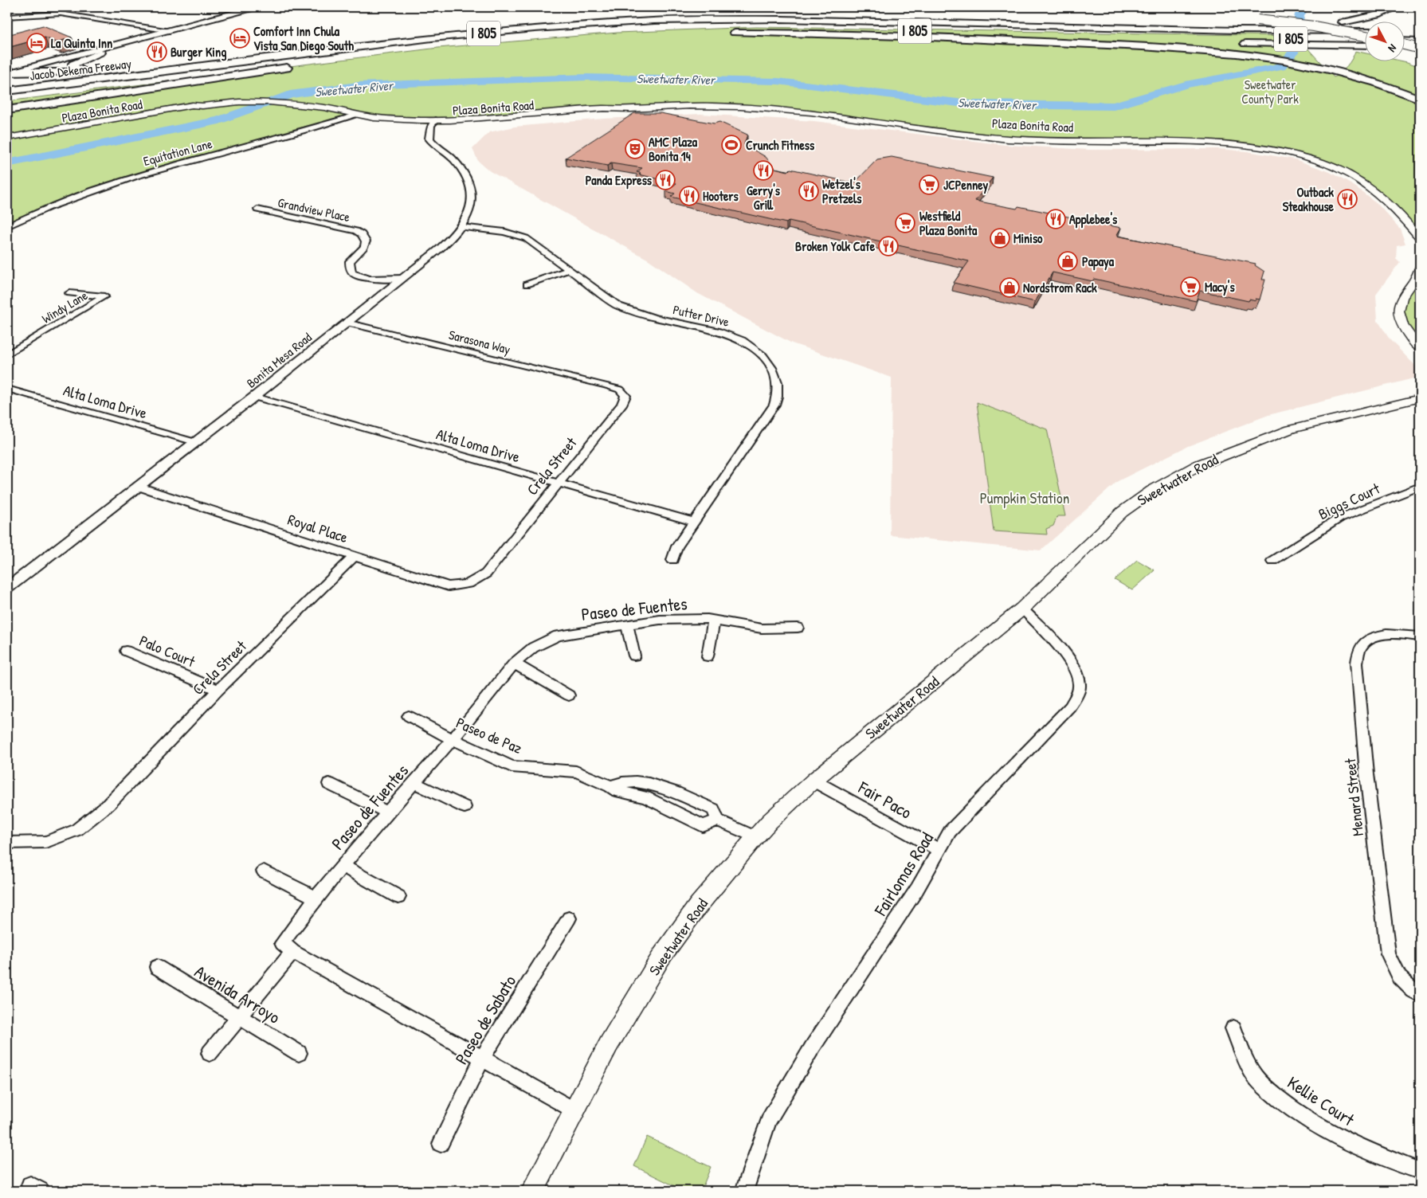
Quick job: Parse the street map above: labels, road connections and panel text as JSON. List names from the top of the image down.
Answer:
{
  "streets": {
    "highway": ["I 805", "Jacob Dekema Freeway"],
    "main road": ["Plaza Bonita Road", "Sweetwater Road"],
    "street": [
      "Equitation Lane",
      "Grandview Place",
      "Windy Lane",
      "Putter Drive",
      "Sarasona Way",
      "Bonita Mesa Road",
      "Alta Loma Drive",
      "Crela Street",
      "Biggs Court",
      "Royal Place",
      "Paseo de Fuentes",
      "Palo Court",
      "Paseo de Paz",
      "Menard Street",
      "Fair Paco",
      "Fairlomas Road",
      "Avenida Arroyo",
      "Paseo de Sabato",
      "Kellie Court"
    ]
  },
  "crossings": [
    ["Plaza Bonita Road", "Equitation Lane"],
    ["Plaza Bonita Road", "Bonita Mesa Road"],
    ["Grandview Place", "Bonita Mesa Road"],
    ["Putter Drive", "Bonita Mesa Road"],
    ["Putter Drive", "Alta Loma Drive"],
    ["Sarasona Way", "Bonita Mesa Road"],
    ["Sarasona Way", "Crela Street"],
    ["Bonita Mesa Road", "Alta Loma Drive"],
    ["Bonita Mesa Road", "Royal Place"],
    ["Alta Loma Drive", "Crela Street"],
    ["Crela Street", "Royal Place"],
    ["Crela Street", "Palo Court"],
    ["Sweetwater Road", "Fair Paco"],
    ["Sweetwater Road", "Fairlomas Road"],
    ["Paseo de Fuentes", "Paseo de Paz"],
    ["Fair Paco", "Fairlomas Road"]
  ],
  "water": ["Sweetwater River"],
  "parks": ["Sweetwater County Park", "Pumpkin Station"],
  "places": {
    "hotel": ["Comfort Inn Chula Vista San Diego South", "La Quinta Inn"],
    "restaurant": [
      "Burger King",
      "Gerry's Grill",
      "Panda Express",
      "Wetzel's Pretzels",
      "Hooters",
      "Outback Steakhouse",
      "Applebee's",
      "Broken Yolk Cafe"
    ],
    "sports": ["Crunch Fitness"],
    "theatre": ["AMC Plaza Bonita 14"],
    "supermarket": ["JCPenney", "Westfield Plaza Bonita", "Macy's"],
    "shop": ["Miniso", "Papaya", "Nordstrom Rack"]
  },
  "north": "bottom right"
}
